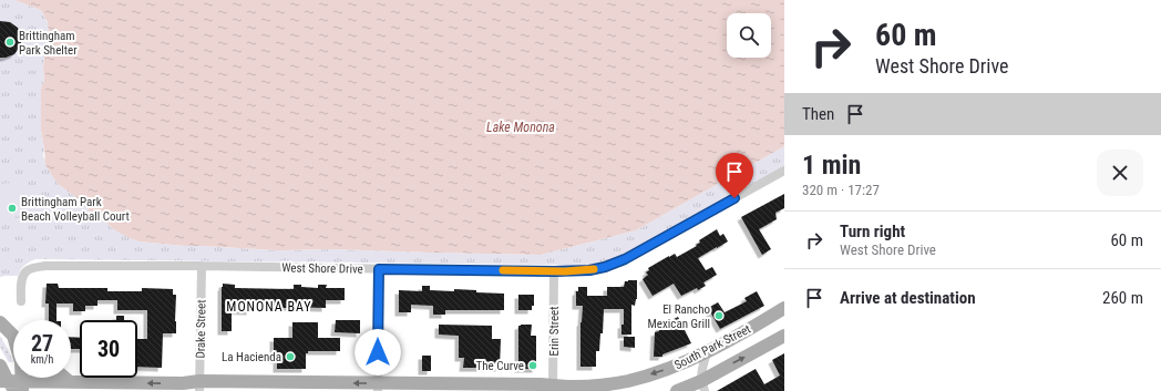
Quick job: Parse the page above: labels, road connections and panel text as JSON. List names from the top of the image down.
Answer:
{
  "streets": {
    "main road": ["South Park Street"],
    "street": ["West Shore Drive", "Drake Street", "Erin Street"]
  },
  "crossings": [
    ["West Shore Drive", "Drake Street"],
    ["West Shore Drive", "Erin Street"],
    ["Drake Street", "South Park Street"],
    ["Erin Street", "South Park Street"]
  ],
  "districts": ["MONONA BAY"],
  "water": ["Lake Monona"],
  "places": [
    "Brittingham Park Shelter",
    "Brittingham Park Beach Volleyball Court",
    "El Rancho Mexican Grill",
    "La Hacienda",
    "The Curve"
  ],
  "page": {
    "turn": ["60 m", "West Shore Drive"],
    "then": "Then",
    "heading": ["1 min", "320 m · 17:27"],
    "list": [
      {
        "name": "Turn right",
        "note": "West Shore Drive",
        "value": "60 m"
      },
      {
        "name": "Arrive at destination",
        "value": "260 m"
      }
    ],
    "speed": "27 km/h",
    "limit": "30"
  }
}
